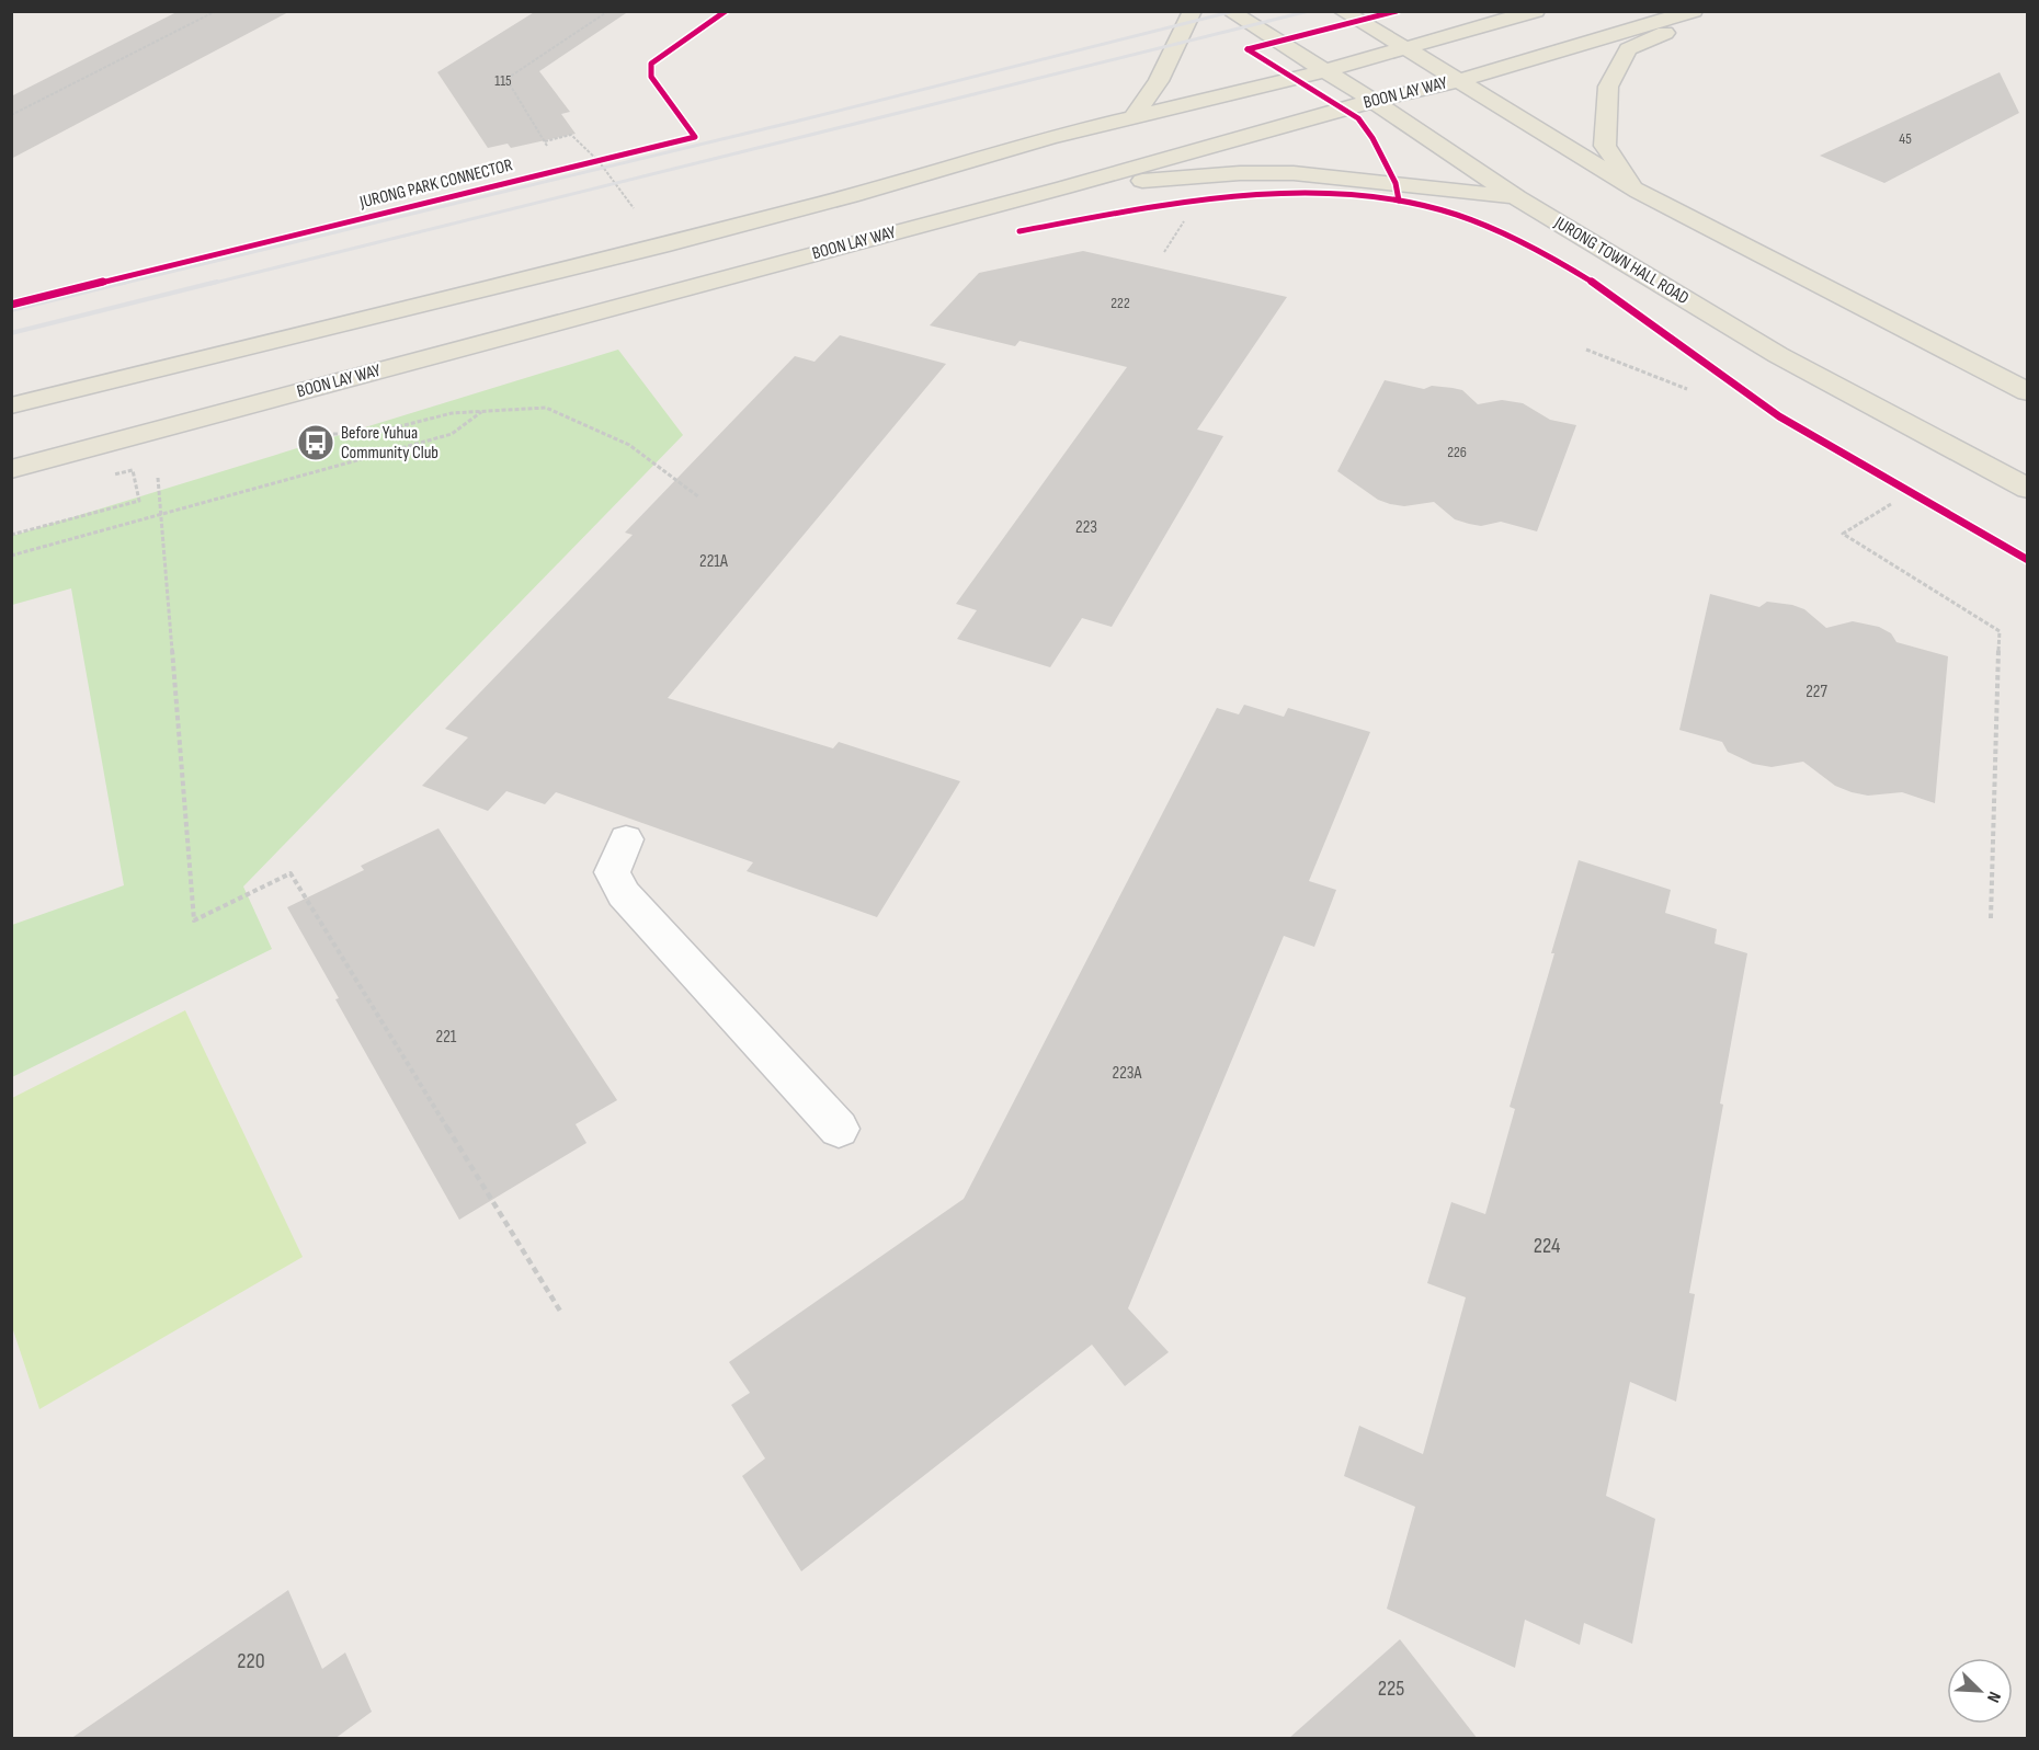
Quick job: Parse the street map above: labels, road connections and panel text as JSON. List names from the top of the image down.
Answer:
{
  "streets": {
    "main road": ["BOON LAY WAY", "JURONG TOWN HALL ROAD"],
    "cycle path": ["JURONG PARK CONNECTOR"]
  },
  "crossings": [
    ["BOON LAY WAY", "JURONG TOWN HALL ROAD"]
  ],
  "places": {
    "bus stop": ["Before Yuhua Community Club"]
  },
  "house_numbers": [
    "115",
    "45",
    "222",
    "226",
    "223",
    "221A",
    "227",
    "221",
    "223A",
    "224",
    "220",
    "225"
  ],
  "north": "bottom right"
}
